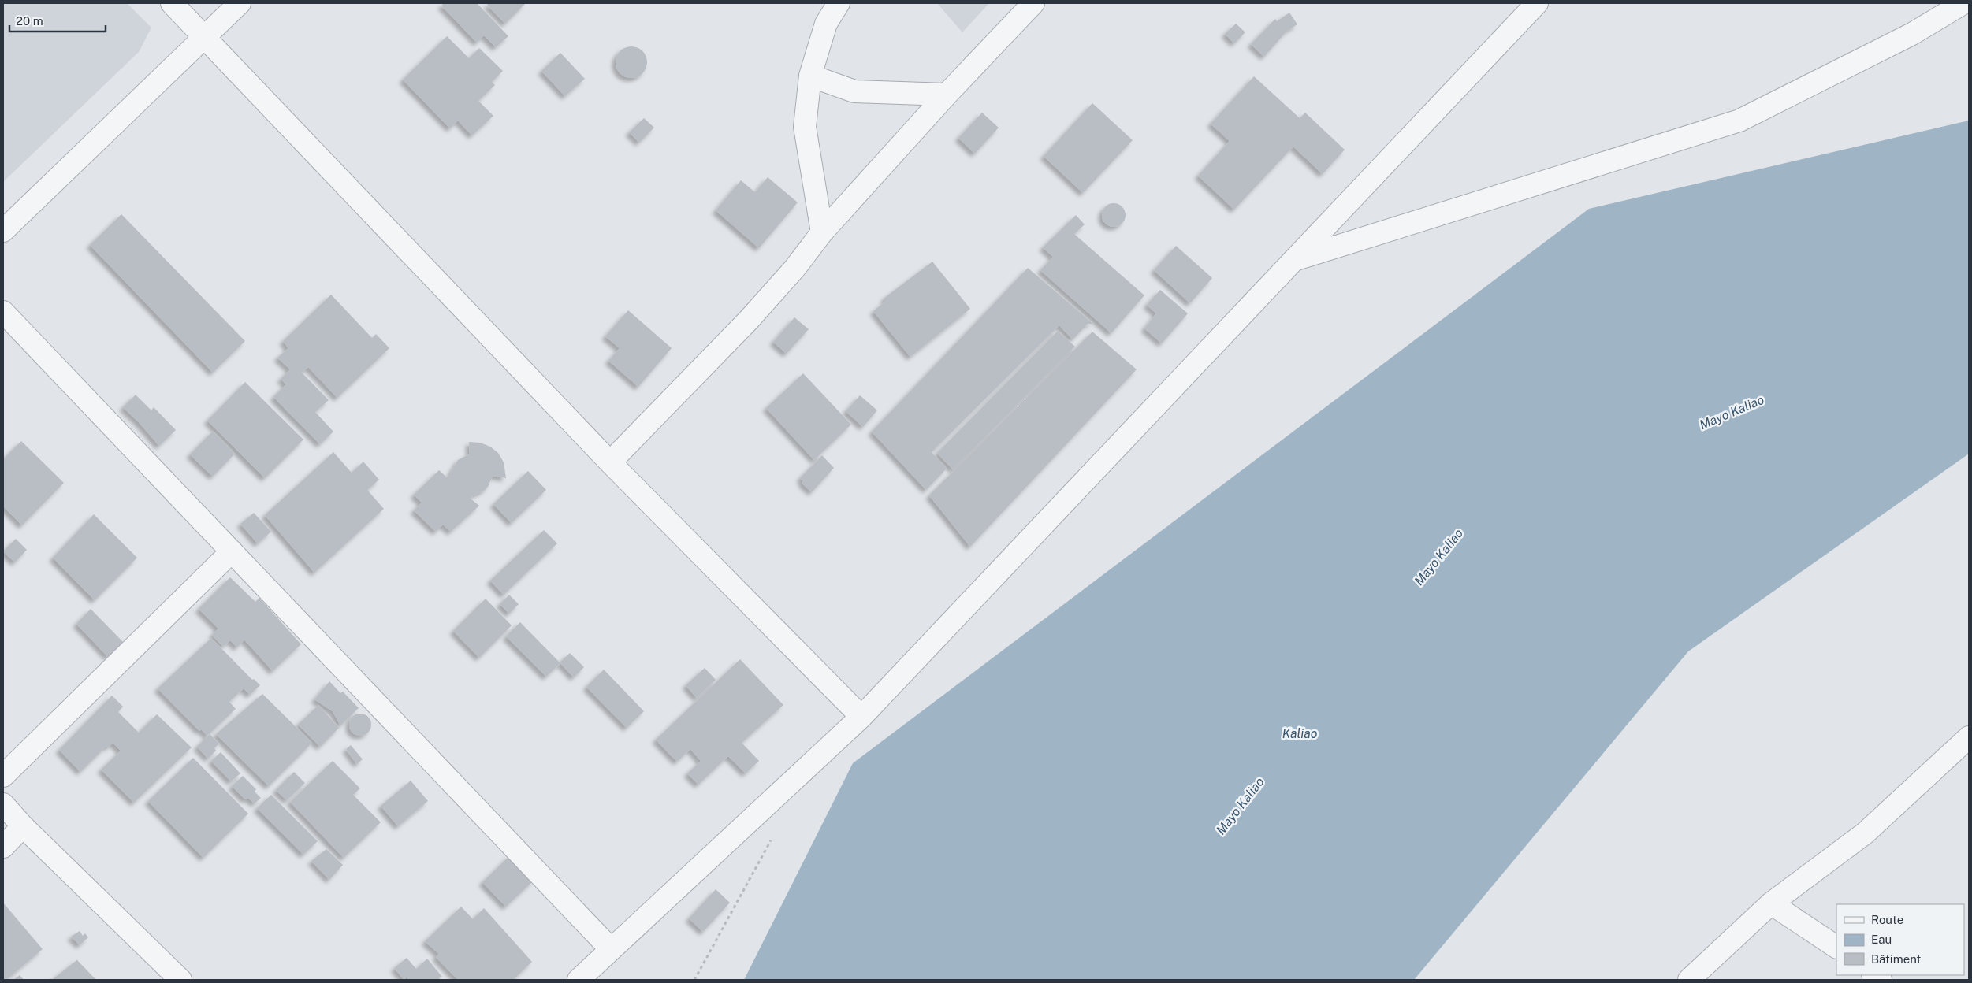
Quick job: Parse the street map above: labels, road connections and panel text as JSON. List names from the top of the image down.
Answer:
{
  "water": ["Mayo Kaliao", "Kaliao"],
  "legend": ["Route", "Eau", "Bâtiment"],
  "scale_bar": "20 m"
}
